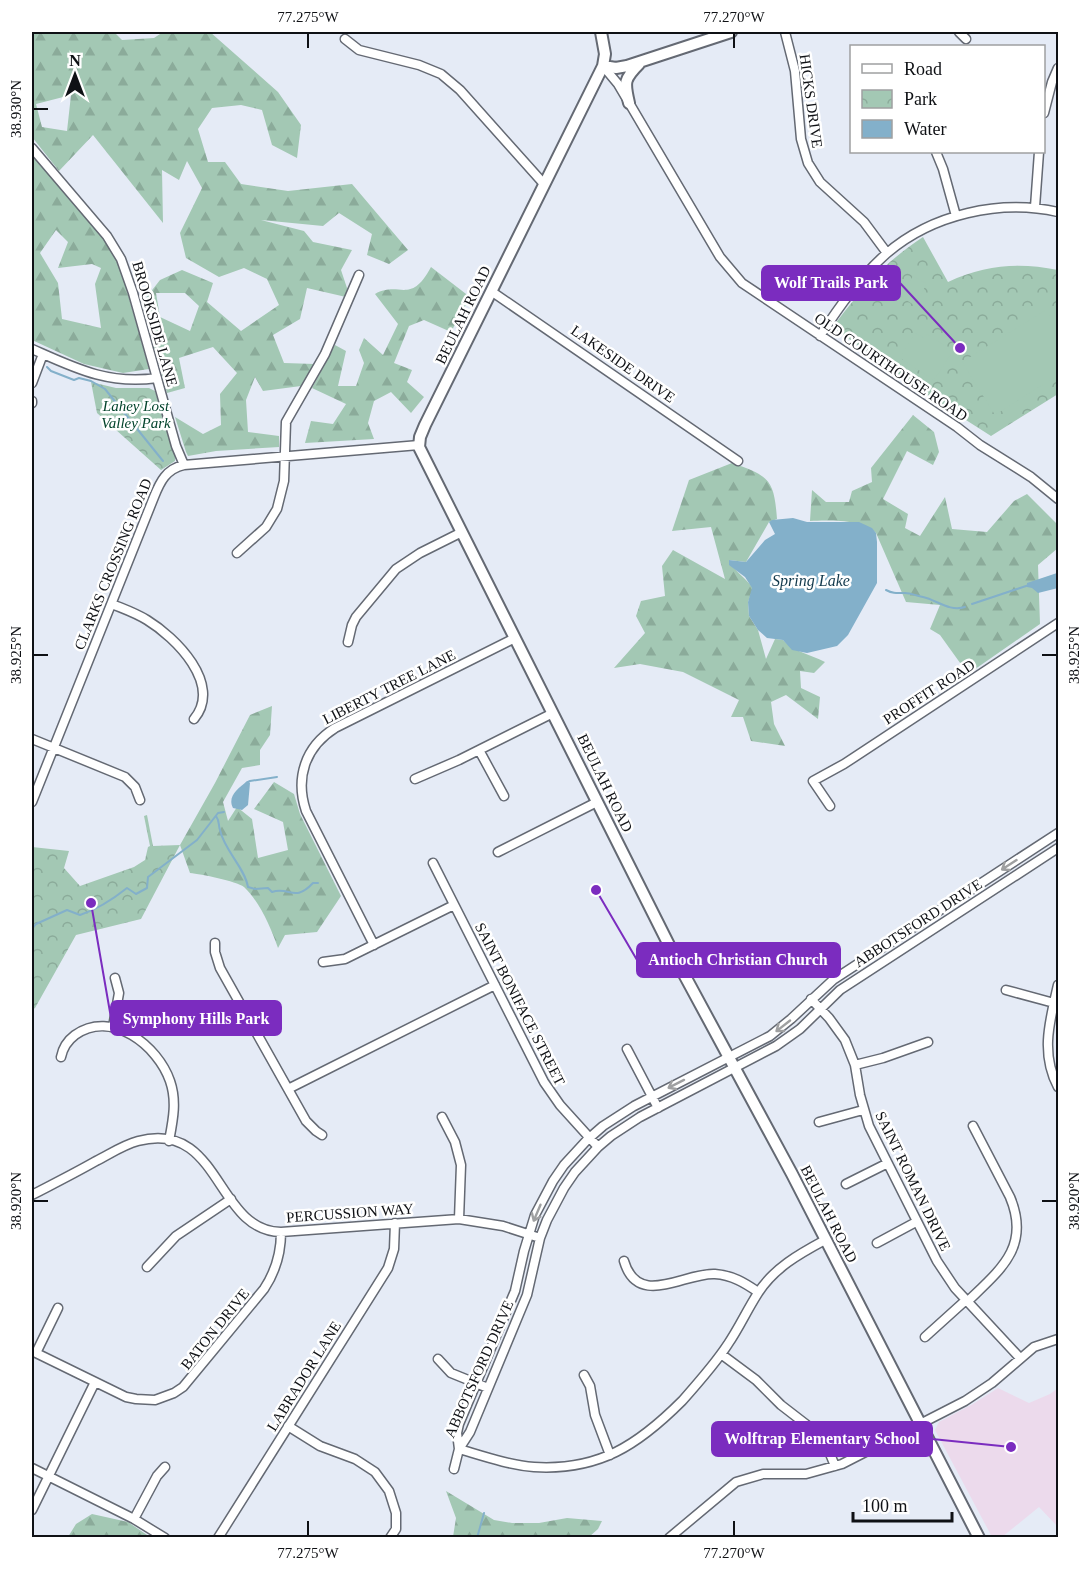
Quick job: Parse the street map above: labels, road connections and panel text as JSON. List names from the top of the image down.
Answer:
{
  "streets": {
    "main road": ["BEULAH ROAD"],
    "street": [
      "HICKS DRIVE",
      "BROOKSIDE LANE",
      "LAKESIDE DRIVE",
      "OLD COURTHOUSE ROAD",
      "CLARKS CROSSING ROAD",
      "LIBERTY TREE LANE",
      "PROFFIT ROAD",
      "ABBOTSFORD DRIVE",
      "SAINT BONIFACE STREET",
      "SAINT ROMAN DRIVE",
      "PERCUSSION WAY",
      "BATON DRIVE",
      "LABRADOR LANE"
    ]
  },
  "crossings": [
    ["BEULAH ROAD", "LAKESIDE DRIVE"],
    ["BEULAH ROAD", "OLD COURTHOUSE ROAD"],
    ["BEULAH ROAD", "LIBERTY TREE LANE"],
    ["BEULAH ROAD", "ABBOTSFORD DRIVE"],
    ["BROOKSIDE LANE", "CLARKS CROSSING ROAD"],
    ["ABBOTSFORD DRIVE", "SAINT BONIFACE STREET"],
    ["ABBOTSFORD DRIVE", "SAINT ROMAN DRIVE"],
    ["ABBOTSFORD DRIVE", "PERCUSSION WAY"],
    ["PERCUSSION WAY", "BATON DRIVE"],
    ["PERCUSSION WAY", "LABRADOR LANE"]
  ],
  "water": ["Spring Lake"],
  "parks": ["Lahey Lost Valley Park"],
  "places": [
    "Wolf Trails Park",
    "Antioch Christian Church",
    "Symphony Hills Park",
    "Wolftrap Elementary School"
  ],
  "legend": ["Road", "Park", "Water"],
  "scale_bar": "100 m",
  "north": "top",
  "coordinates": [
    "77.275°W",
    "77.270°W",
    "38.930°N",
    "38.925°N",
    "38.920°N"
  ]
}
